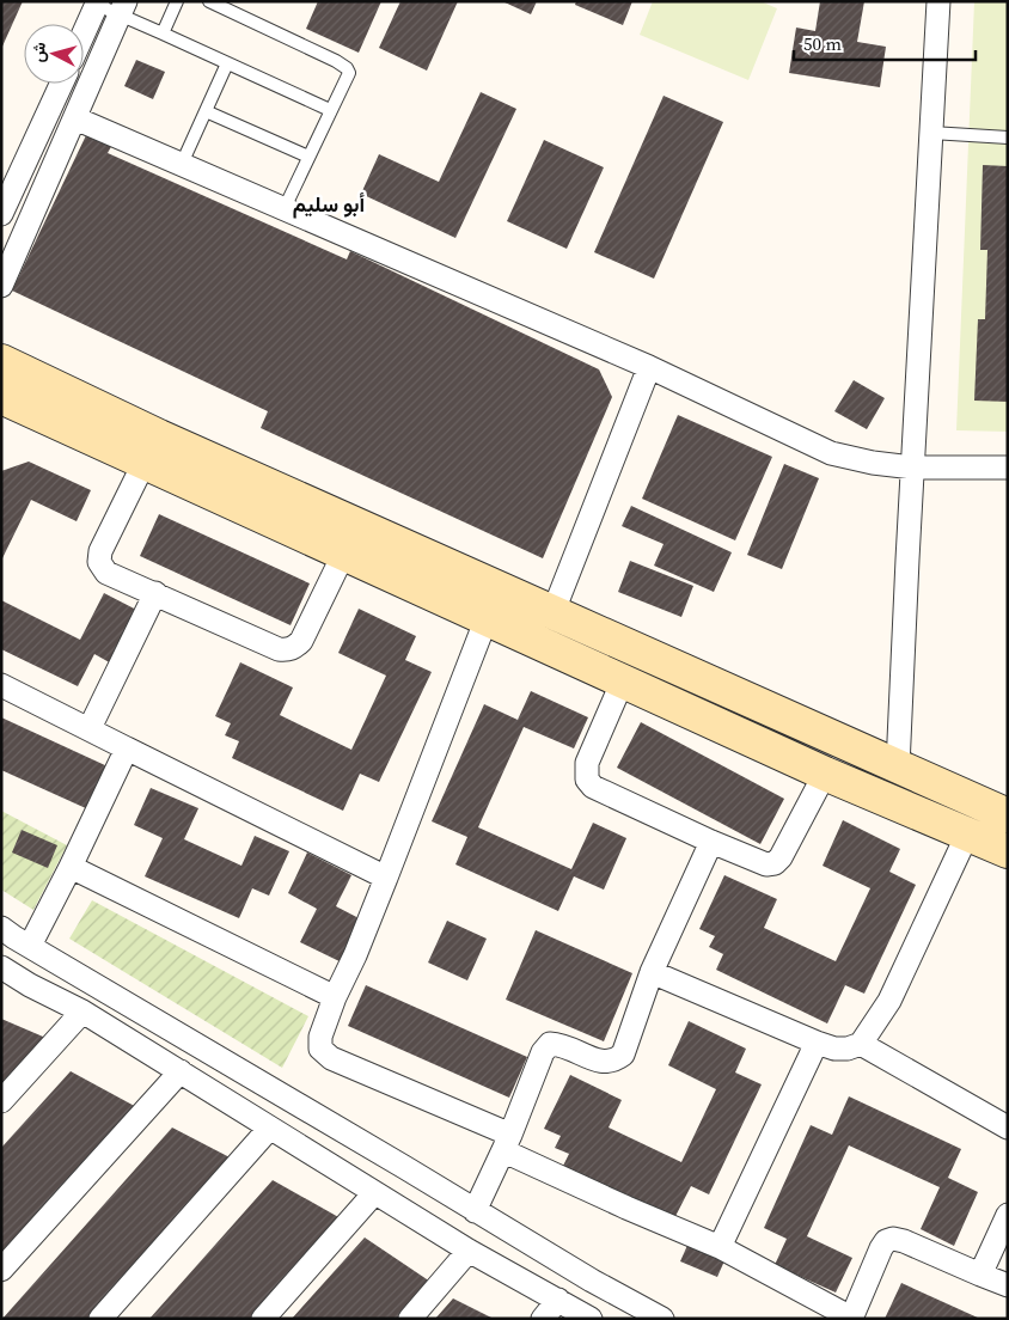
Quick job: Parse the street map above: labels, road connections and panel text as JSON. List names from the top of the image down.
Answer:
{
  "districts": ["أبو سليم"],
  "scale_bar": "50 m",
  "north": "left"
}
